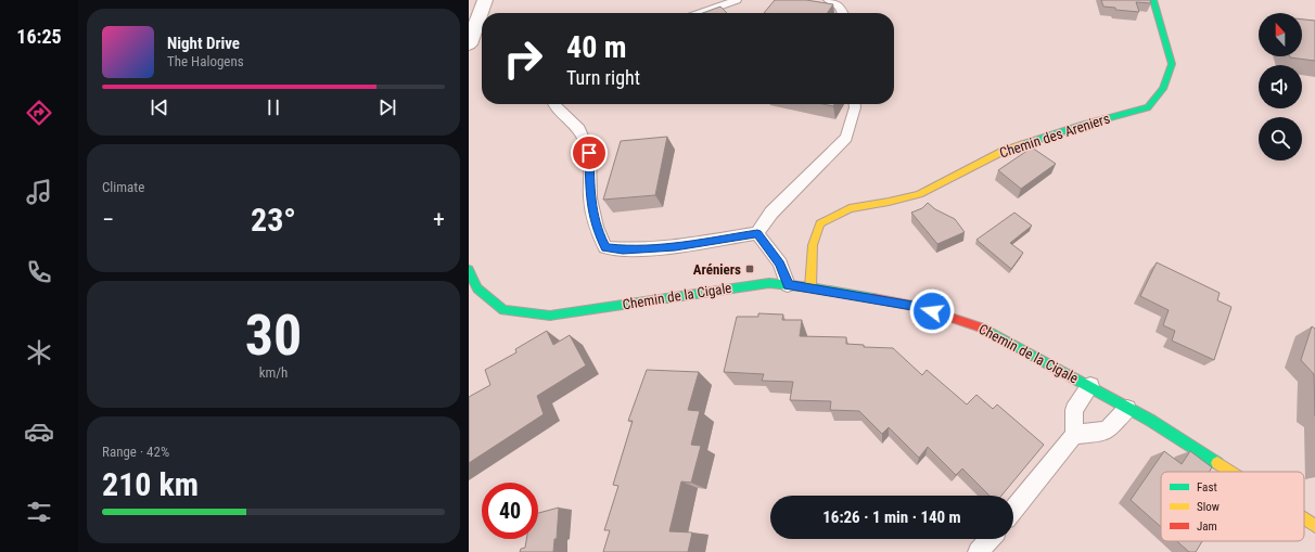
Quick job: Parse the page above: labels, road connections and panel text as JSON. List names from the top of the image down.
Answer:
{
  "streets": {
    "street": ["Chemin des Areniers", "Chemin de la Cigale"]
  },
  "crossings": [
    ["Chemin des Areniers", "Chemin de la Cigale"]
  ],
  "places": {
    "transit": ["Aréniers"]
  },
  "legend": ["Fast", "Slow", "Jam"],
  "north": "top",
  "page": {
    "tabs": "16:25",
    "turn": ["40 m", "Turn right"],
    "song": ["Night Drive", "The Halogens"],
    "tile": [
      "Climate",
      ["30", "km/h"],
      ["Range · 42%", "210 km"]
    ],
    "heat": ["−", "23°", "+"],
    "limit": "40",
    "trip": "16:26 · 1 min · 140 m"
  }
}
